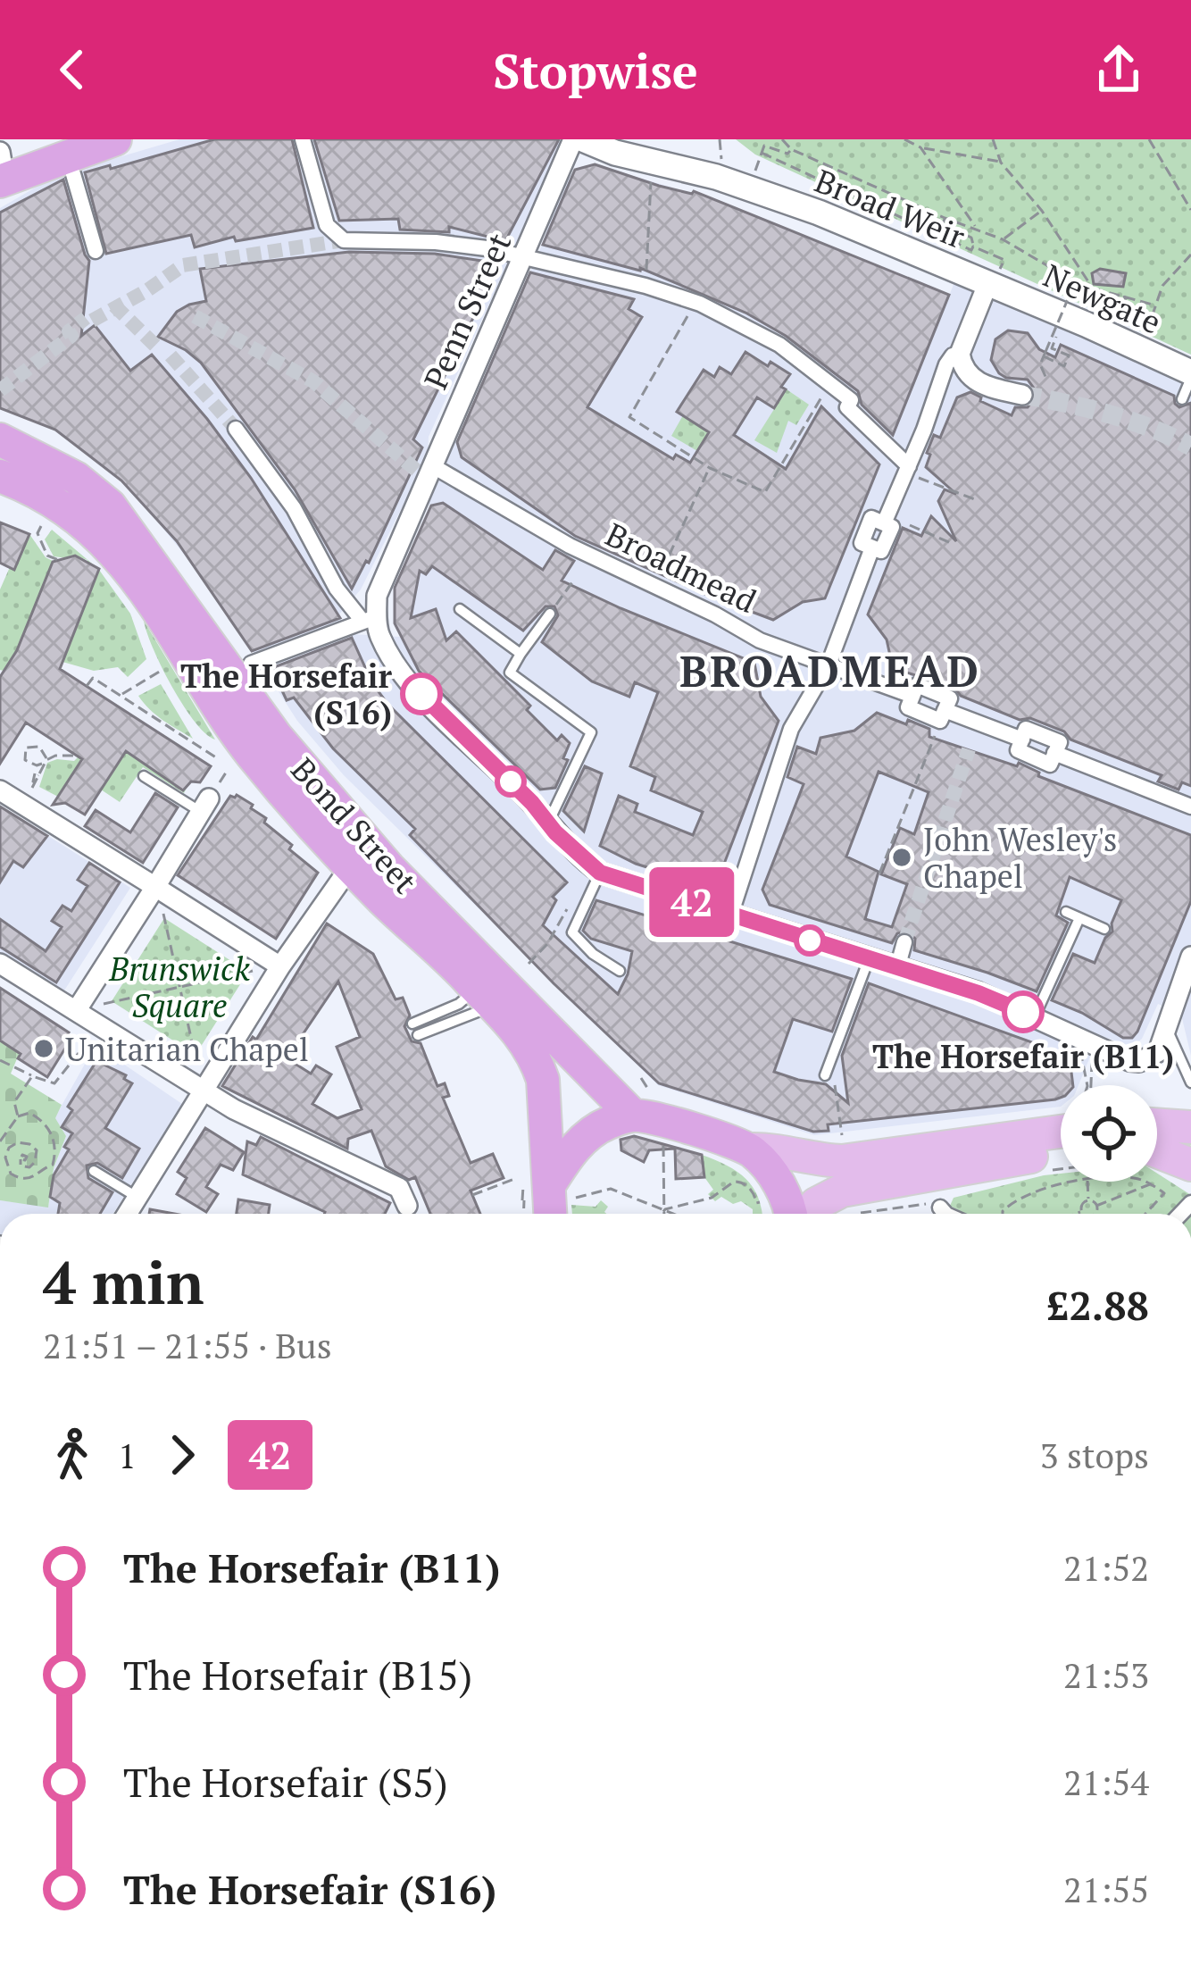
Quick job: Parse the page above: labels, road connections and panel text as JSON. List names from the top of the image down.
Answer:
{
  "streets": {
    "highway": ["Bond Street"],
    "street": [
      "Broad Weir",
      "Newgate",
      "Penn Street",
      "Broadmead"
    ]
  },
  "crossings": [
    ["Broad Weir", "Newgate"],
    ["Broad Weir", "Penn Street"],
    ["Penn Street", "Broadmead"]
  ],
  "districts": ["BROADMEAD"],
  "parks": ["Brunswick Square"],
  "places": [
    "The Horsefair (S16)",
    "John Wesley's Chapel",
    "The Horsefair (B11)",
    "Unitarian Chapel"
  ],
  "lines": ["bus line 42"],
  "page": {
    "header": "Stopwise",
    "on_map": "42",
    "heading": ["4 min", "21:51 – 21:55 · Bus", "£2.88"],
    "legs": ["1", "42", "3 stops"],
    "list": [
      {
        "name": "The Horsefair (B11)",
        "value": "21:52"
      },
      {
        "name": "The Horsefair (B15)",
        "value": "21:53"
      },
      {
        "name": "The Horsefair (S5)",
        "value": "21:54"
      },
      {
        "name": "The Horsefair (S16)",
        "value": "21:55"
      }
    ]
  }
}
